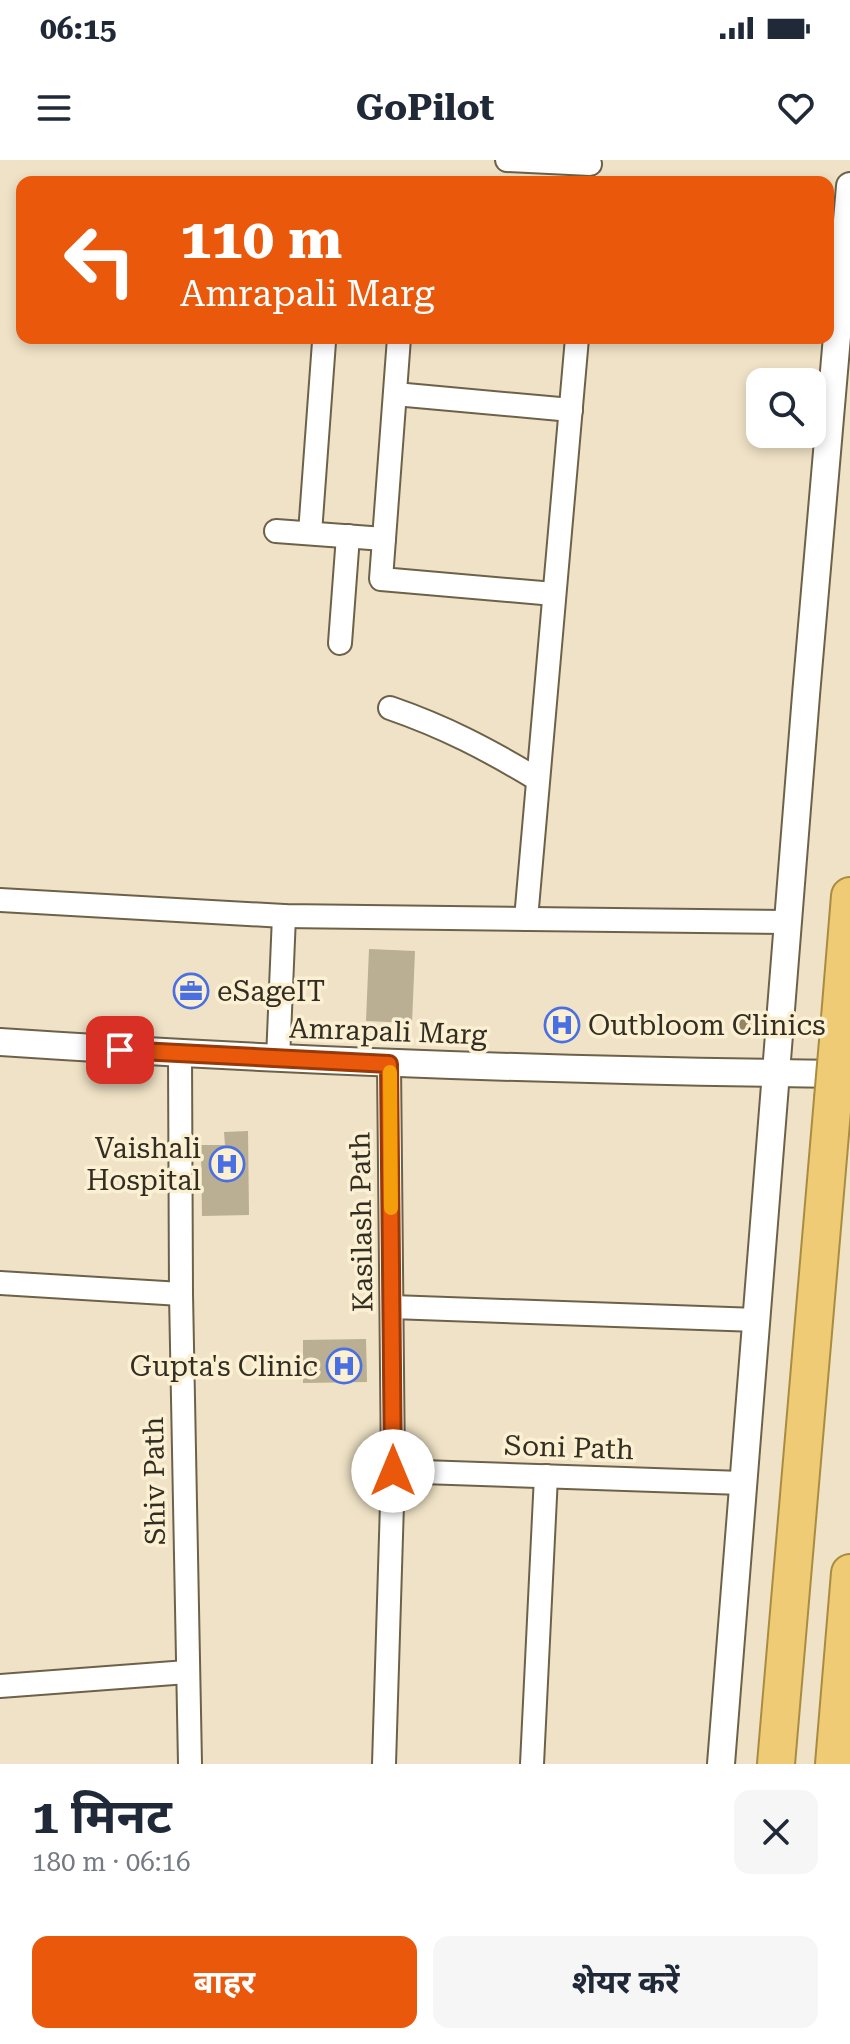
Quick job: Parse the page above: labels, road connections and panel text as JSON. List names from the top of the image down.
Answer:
{
  "streets": {
    "street": [
      "Amrapali Marg",
      "Kasilash Path",
      "Soni Path",
      "Shiv Path"
    ]
  },
  "crossings": [
    ["Amrapali Marg", "Kasilash Path"],
    ["Amrapali Marg", "Shiv Path"],
    ["Kasilash Path", "Soni Path"]
  ],
  "places": {
    "office": ["eSageIT"],
    "hospital": ["Outbloom Clinics", "Vaishali Hospital", "Gupta's Clinic"]
  },
  "page": {
    "status": "06:15",
    "header": "GoPilot",
    "turn": ["110 m", "Amrapali Marg"],
    "heading": ["1 मिनट", "180 m · 06:16"],
    "buttons": ["बाहर", "शेयर करें"]
  }
}
